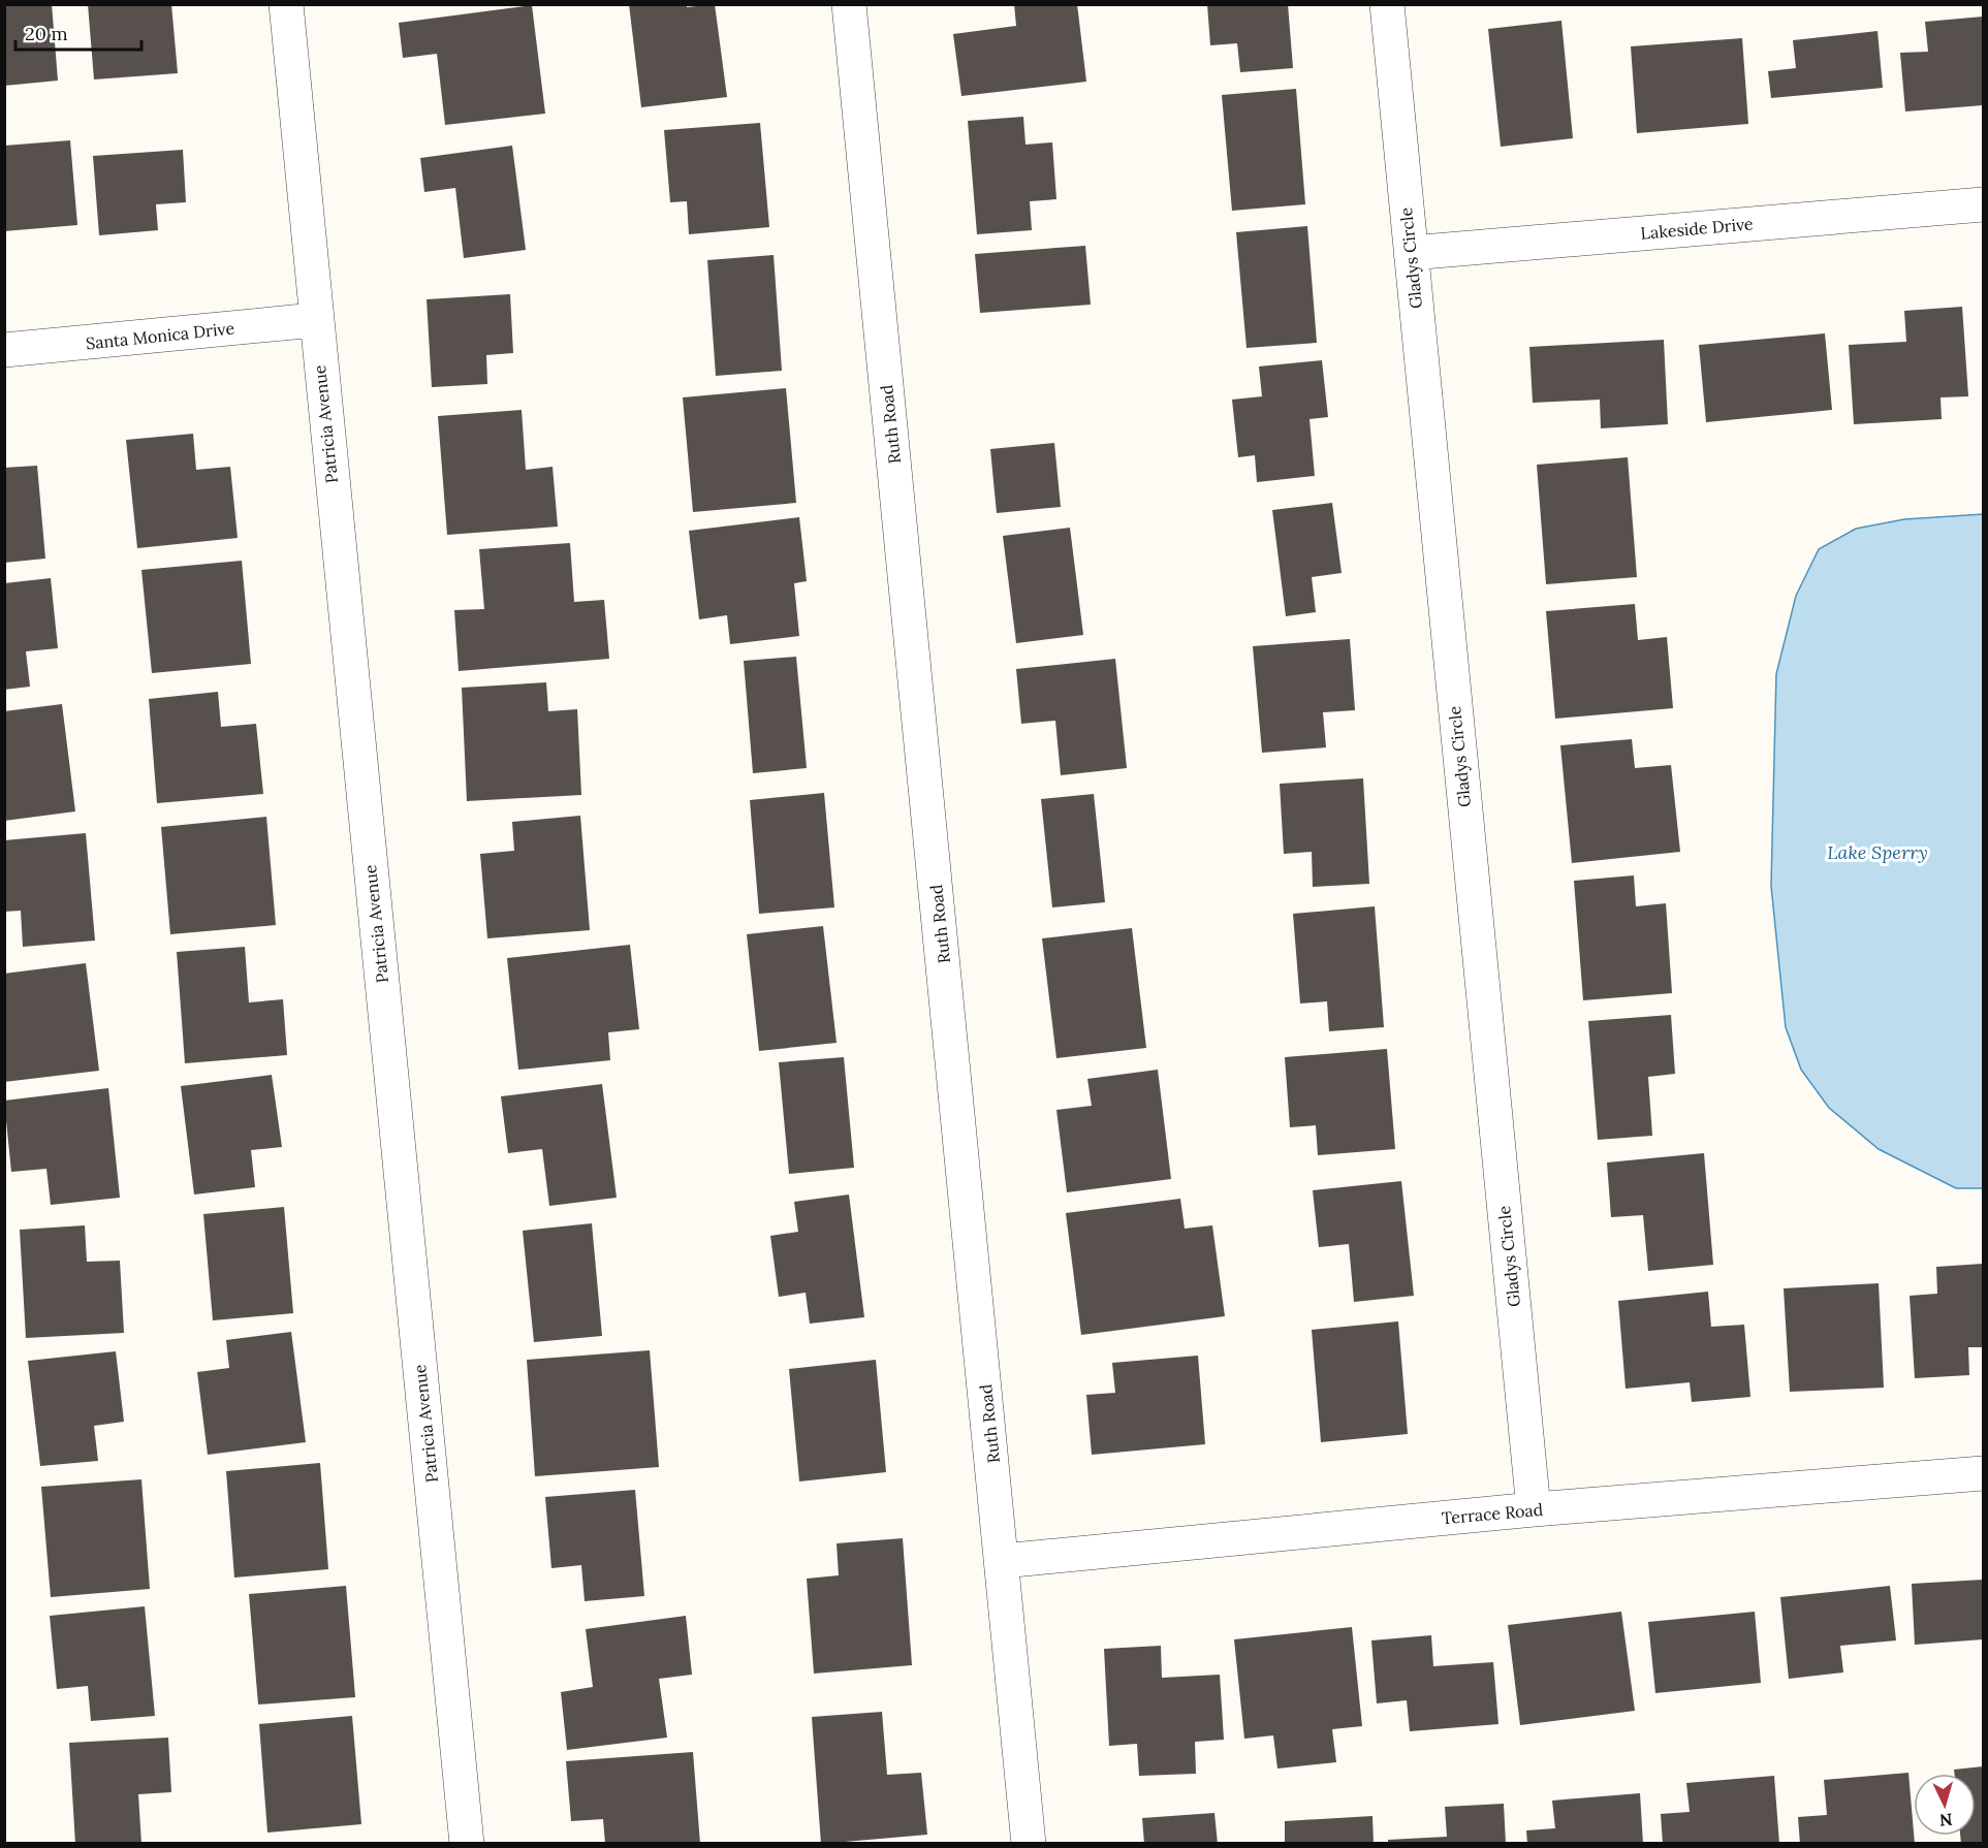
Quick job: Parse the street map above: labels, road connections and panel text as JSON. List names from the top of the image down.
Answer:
{
  "streets": {
    "street": [
      "Lakeside Drive",
      "Gladys Circle",
      "Santa Monica Drive",
      "Patricia Avenue",
      "Ruth Road",
      "Terrace Road"
    ]
  },
  "crossings": [
    ["Lakeside Drive", "Gladys Circle"],
    ["Gladys Circle", "Terrace Road"],
    ["Santa Monica Drive", "Patricia Avenue"],
    ["Ruth Road", "Terrace Road"]
  ],
  "water": ["Lake Sperry"],
  "scale_bar": "20 m",
  "north": "bottom"
}
